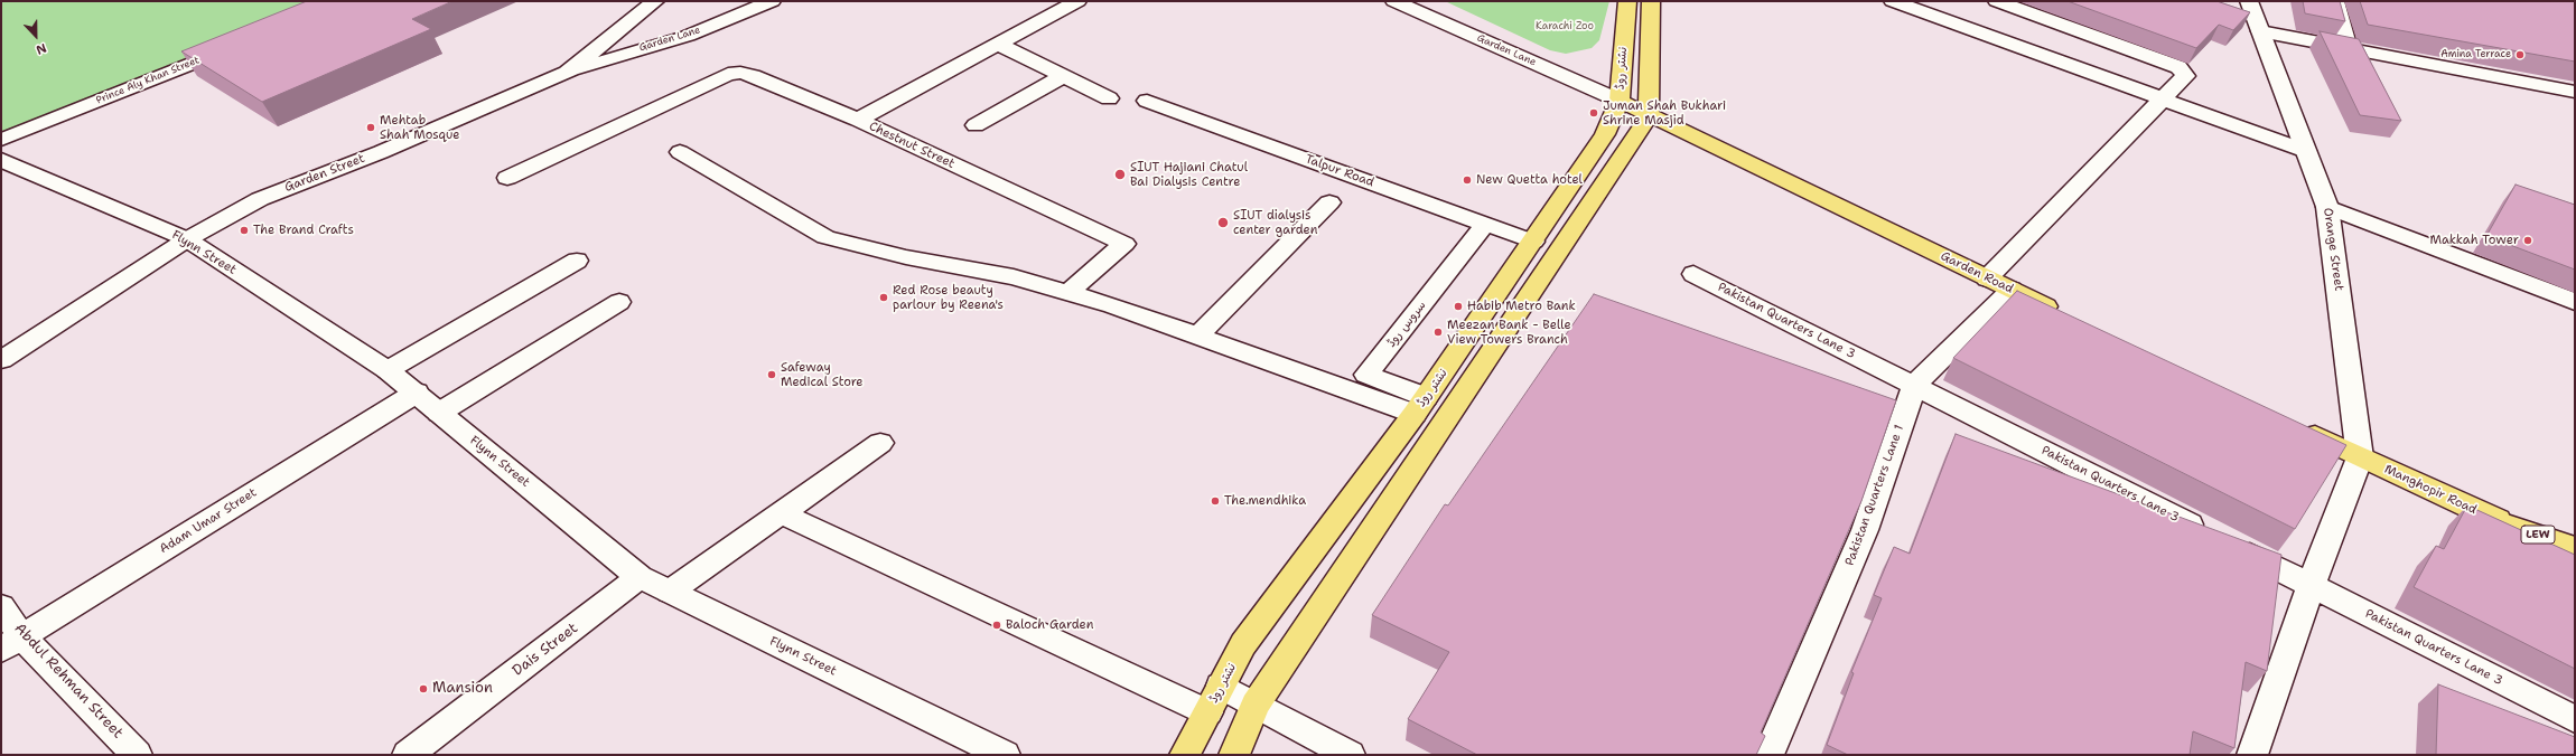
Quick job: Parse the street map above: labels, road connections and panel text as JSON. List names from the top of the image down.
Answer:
{
  "streets": {
    "main road": [
      "نشتر روڈ",
      "Garden Road",
      "Manghopir Road",
      "LEW"
    ],
    "street": [
      "Garden Lane",
      "Prince Aly Khan Street",
      "Chestnut Street",
      "Talpur Road",
      "Garden Street",
      "Orange Street",
      "Flynn Street",
      "Pakistan Quarters Lane 3",
      "سروس روڈ",
      "Pakistan Quarters Lane 1",
      "Adam Umar Street",
      "Dais Street",
      "Abdul Rehman Street"
    ]
  },
  "crossings": [
    ["Garden Lane", "نشتر روڈ"],
    ["Garden Lane", "Garden Street"],
    ["Garden Lane", "Garden Road"],
    ["نشتر روڈ", "Talpur Road"],
    ["نشتر روڈ", "Garden Road"],
    ["نشتر روڈ", "سروس روڈ"],
    ["Talpur Road", "سروس روڈ"],
    ["Garden Street", "Flynn Street"],
    ["Orange Street", "Manghopir Road"],
    ["Flynn Street", "Adam Umar Street"],
    ["Flynn Street", "Dais Street"],
    ["Garden Road", "Pakistan Quarters Lane 1"],
    ["Pakistan Quarters Lane 3", "Pakistan Quarters Lane 1"],
    ["Manghopir Road", "LEW"],
    ["Adam Umar Street", "Abdul Rehman Street"]
  ],
  "parks": ["Karachi Zoo"],
  "places": [
    "Amina Terrace",
    "Juman Shah Bukhari Shrine Masjid",
    "Mehtab Shah Mosque",
    "SIUT Hajiani Chatul Bai Dialysis Centre",
    "New Quetta hotel",
    "SIUT dialysis center garden",
    "The Brand Crafts",
    "Makkah Tower",
    "Red Rose beauty parlour by Reena's",
    "Habib Metro Bank",
    "Meezan Bank - Belle View Towers Branch",
    "Safeway Medical Store",
    "The.mendhika",
    "Baloch Garden",
    "Mansion"
  ],
  "north": "bottom"
}
